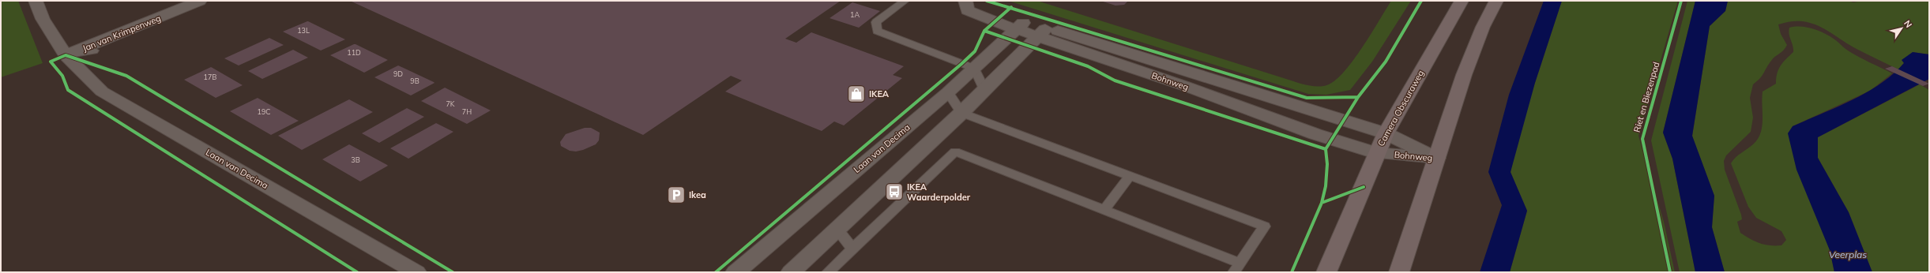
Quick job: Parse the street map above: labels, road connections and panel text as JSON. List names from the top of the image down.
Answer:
{
  "streets": {
    "main road": ["Camera Obscuraweg"],
    "street": ["Jan van Krimpenweg", "Bohnweg", "Laan van Decima"],
    "cycle path": ["Riet en Biezenpad"]
  },
  "crossings": [
    ["Jan van Krimpenweg", "Laan van Decima"],
    ["Bohnweg", "Camera Obscuraweg"],
    ["Bohnweg", "Laan van Decima"]
  ],
  "water": ["Veerplas"],
  "places": {
    "shop": ["IKEA"],
    "bus stop": ["IKEA Waarderpolder"],
    "parking": ["Ikea"]
  },
  "house_numbers": [
    "1A",
    "13L",
    "11D",
    "9D",
    "17B",
    "9B",
    "7K",
    "19C",
    "7H",
    "3B"
  ],
  "north": "top right"
}
